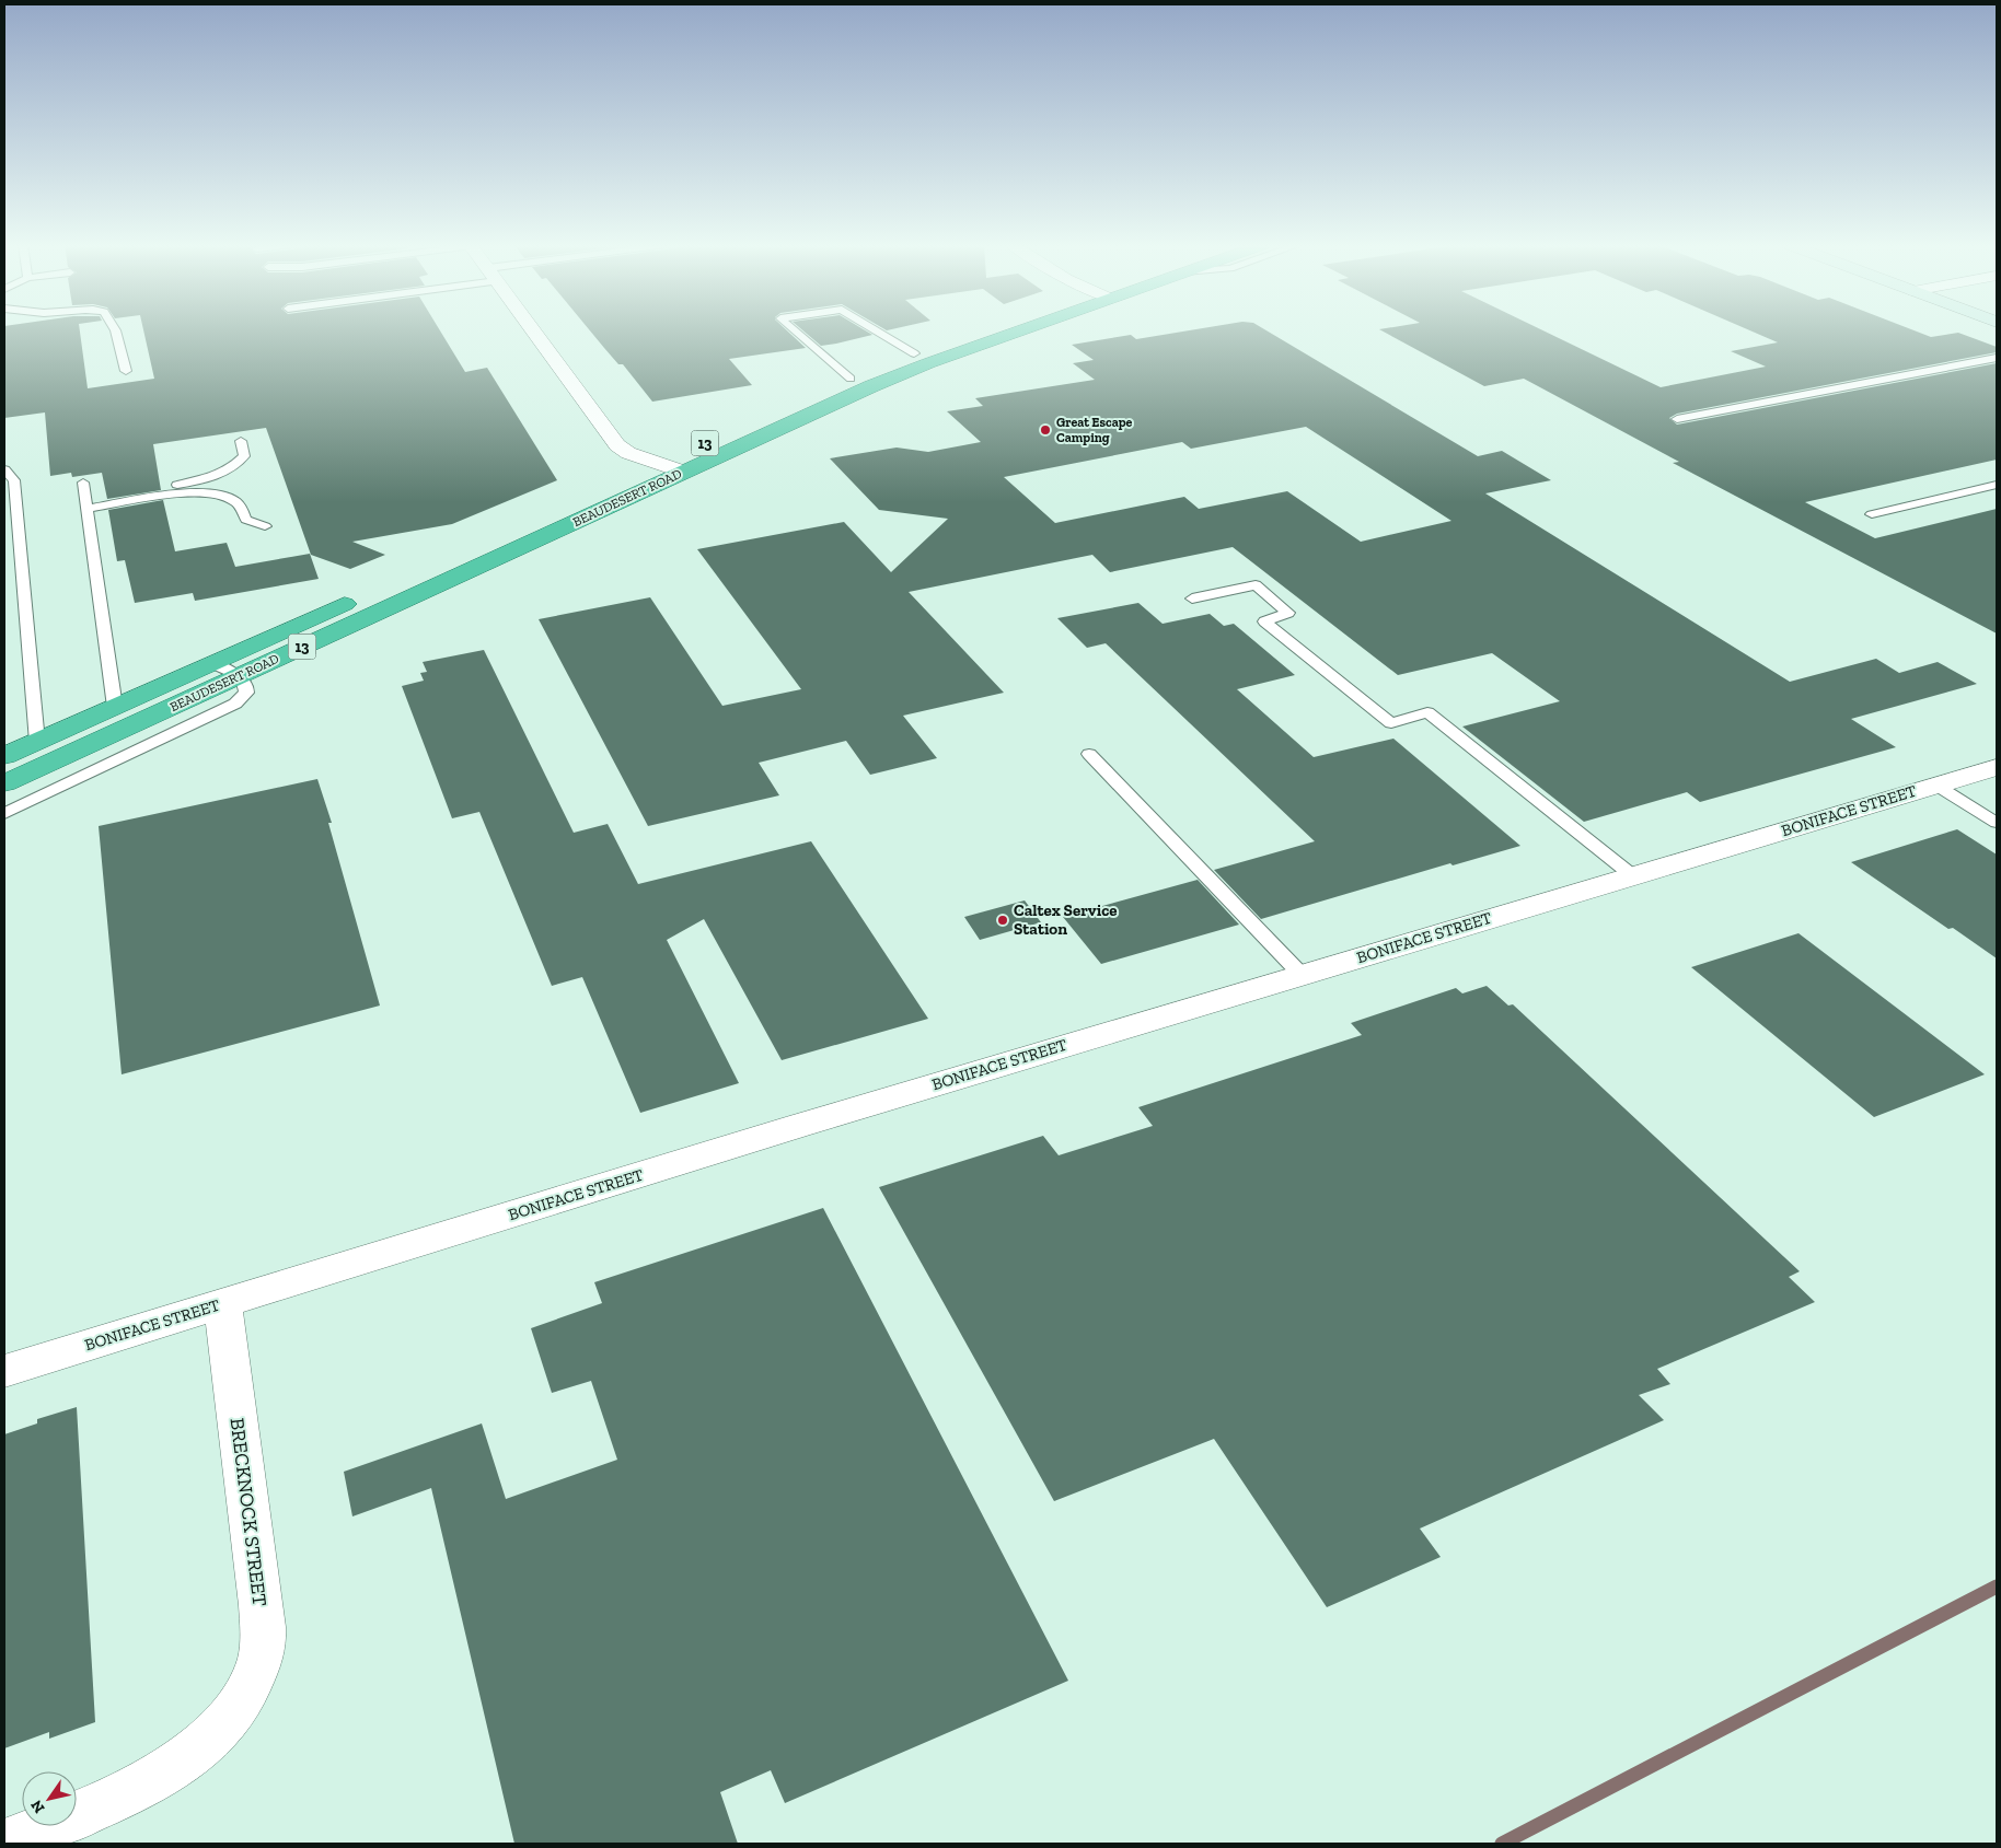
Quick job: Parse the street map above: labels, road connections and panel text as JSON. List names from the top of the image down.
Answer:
{
  "streets": {
    "highway": ["13", "BEAUDESERT ROAD"],
    "street": ["BONIFACE STREET", "BRECKNOCK STREET"]
  },
  "crossings": [
    ["BONIFACE STREET", "BRECKNOCK STREET"]
  ],
  "places": ["Great Escape Camping", "Caltex Service Station"],
  "north": "bottom left"
}
